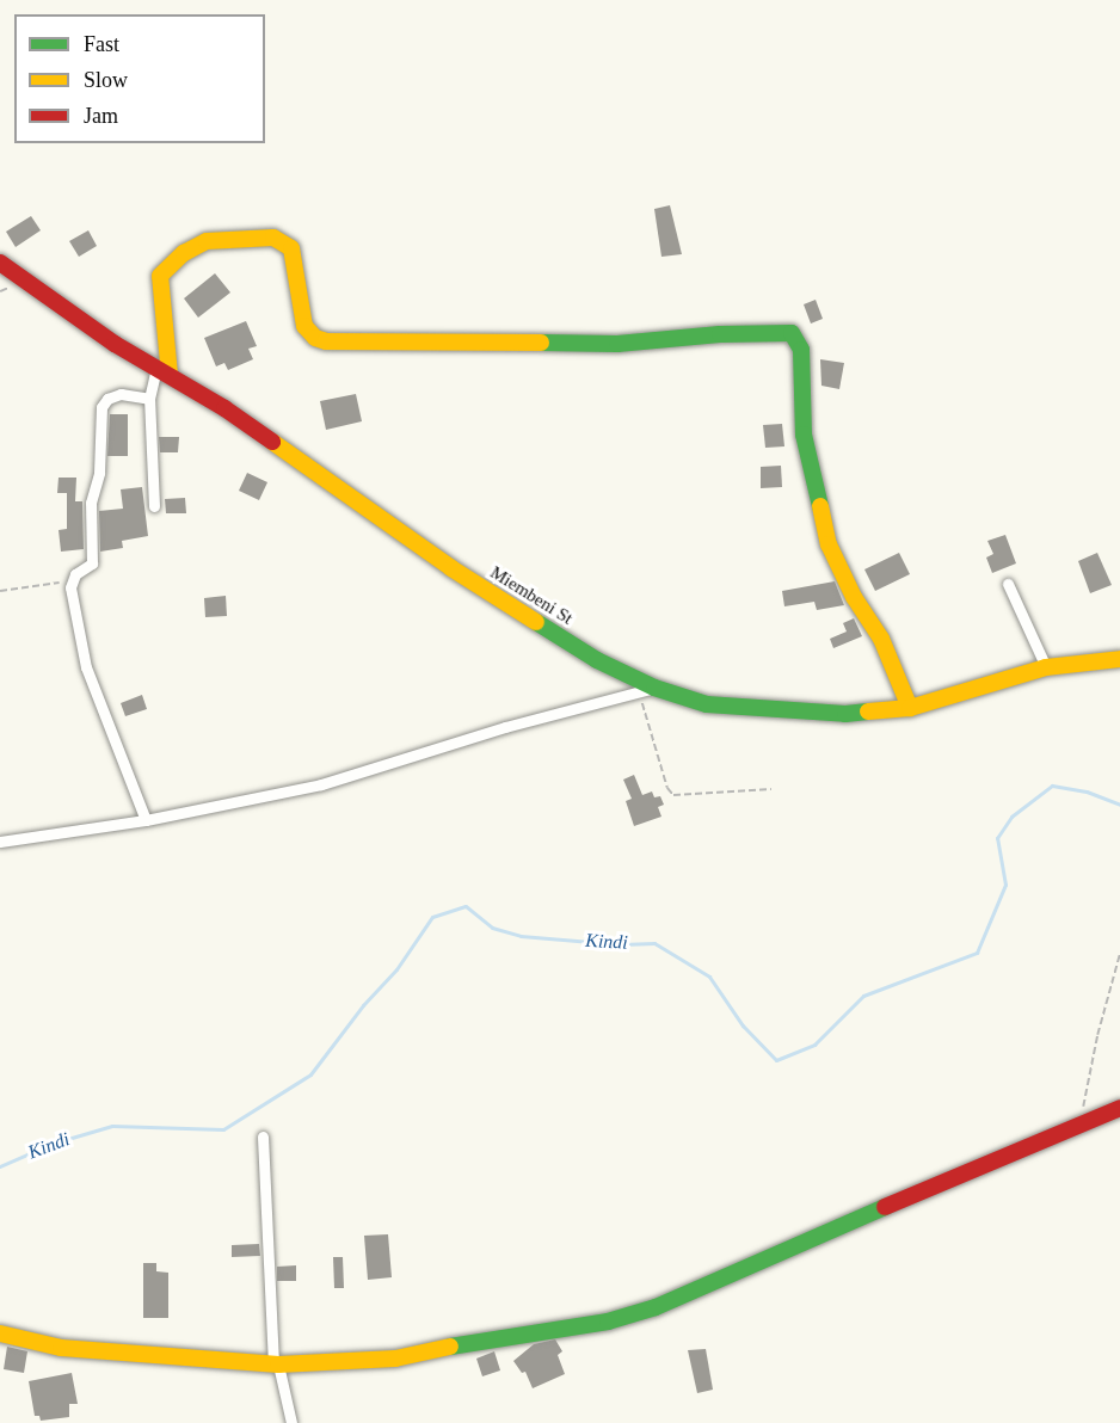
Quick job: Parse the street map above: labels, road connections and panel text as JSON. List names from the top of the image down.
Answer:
{
  "streets": {
    "street": ["Miembeni St"]
  },
  "water": ["Kindi"],
  "legend": ["Fast", "Slow", "Jam"]
}
